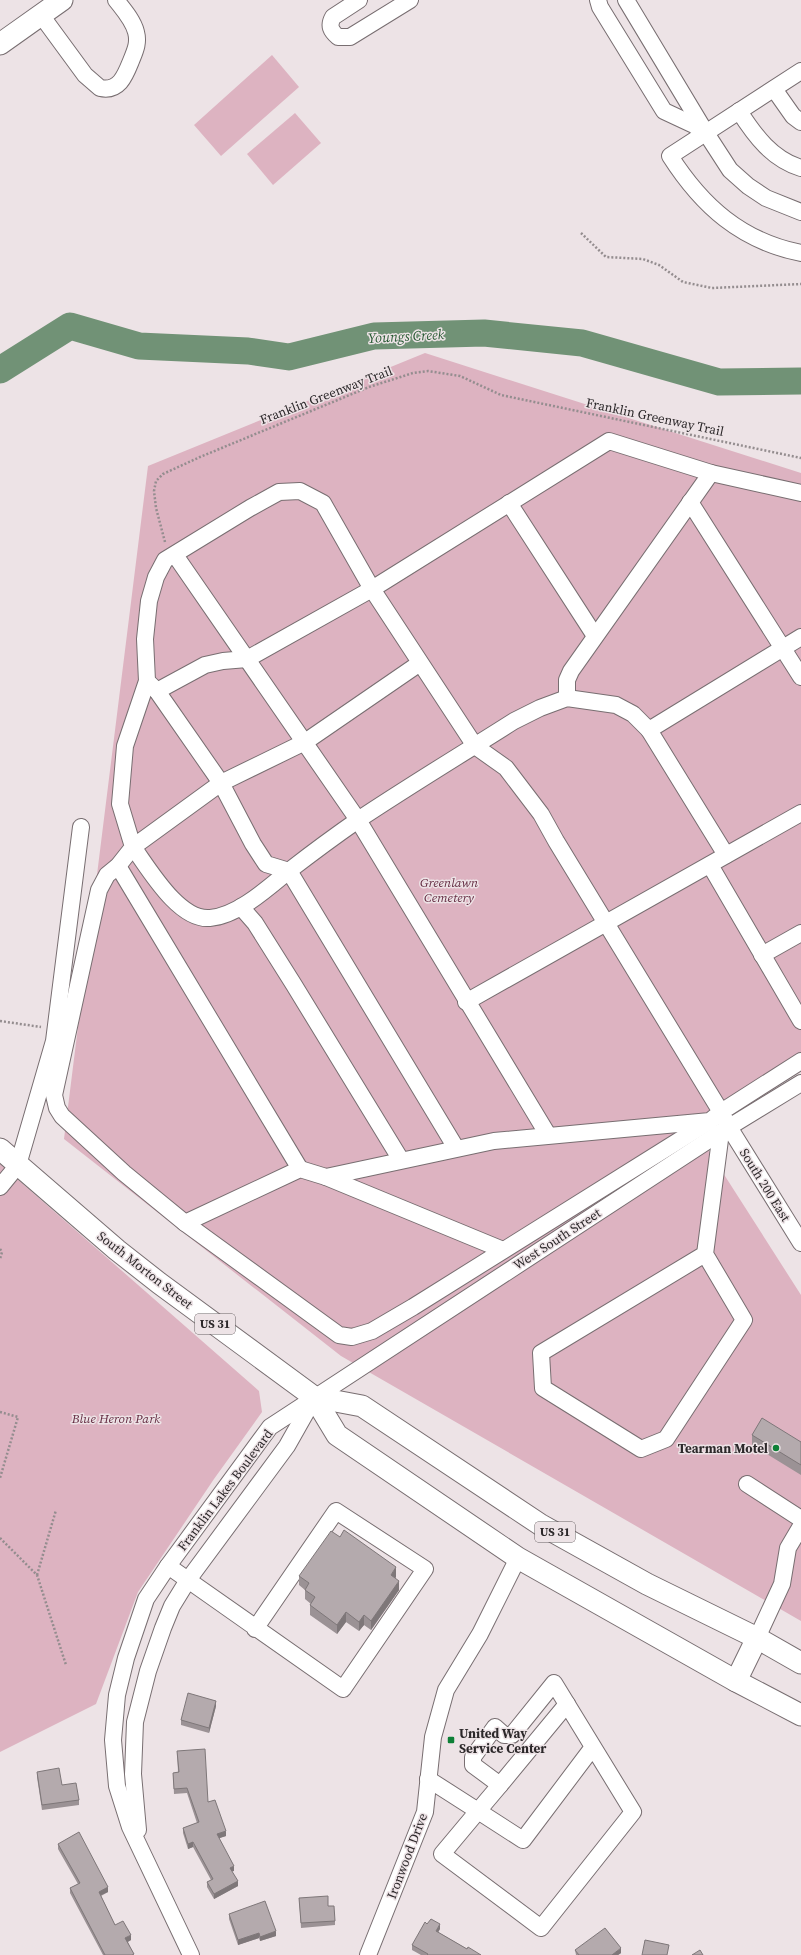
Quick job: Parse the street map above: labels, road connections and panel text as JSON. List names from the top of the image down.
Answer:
{
  "streets": {
    "main road": ["South Morton Street", "US 31"],
    "street": [
      "South 200 East",
      "West South Street",
      "Franklin Lakes Boulevard",
      "Ironwood Drive"
    ],
    "path": ["Franklin Greenway Trail"]
  },
  "crossings": [
    ["South 200 East", "West South Street"],
    ["West South Street", "South Morton Street"],
    ["West South Street", "US 31"],
    ["West South Street", "Franklin Lakes Boulevard"],
    ["South Morton Street", "US 31"],
    ["South Morton Street", "Franklin Lakes Boulevard"],
    ["US 31", "Franklin Lakes Boulevard"],
    ["US 31", "Ironwood Drive"]
  ],
  "water": ["Youngs Creek"],
  "parks": ["Greenlawn Cemetery", "Blue Heron Park"],
  "places": {
    "other": ["Tearman Motel"],
    "transit": ["United Way Service Center"]
  }
}
